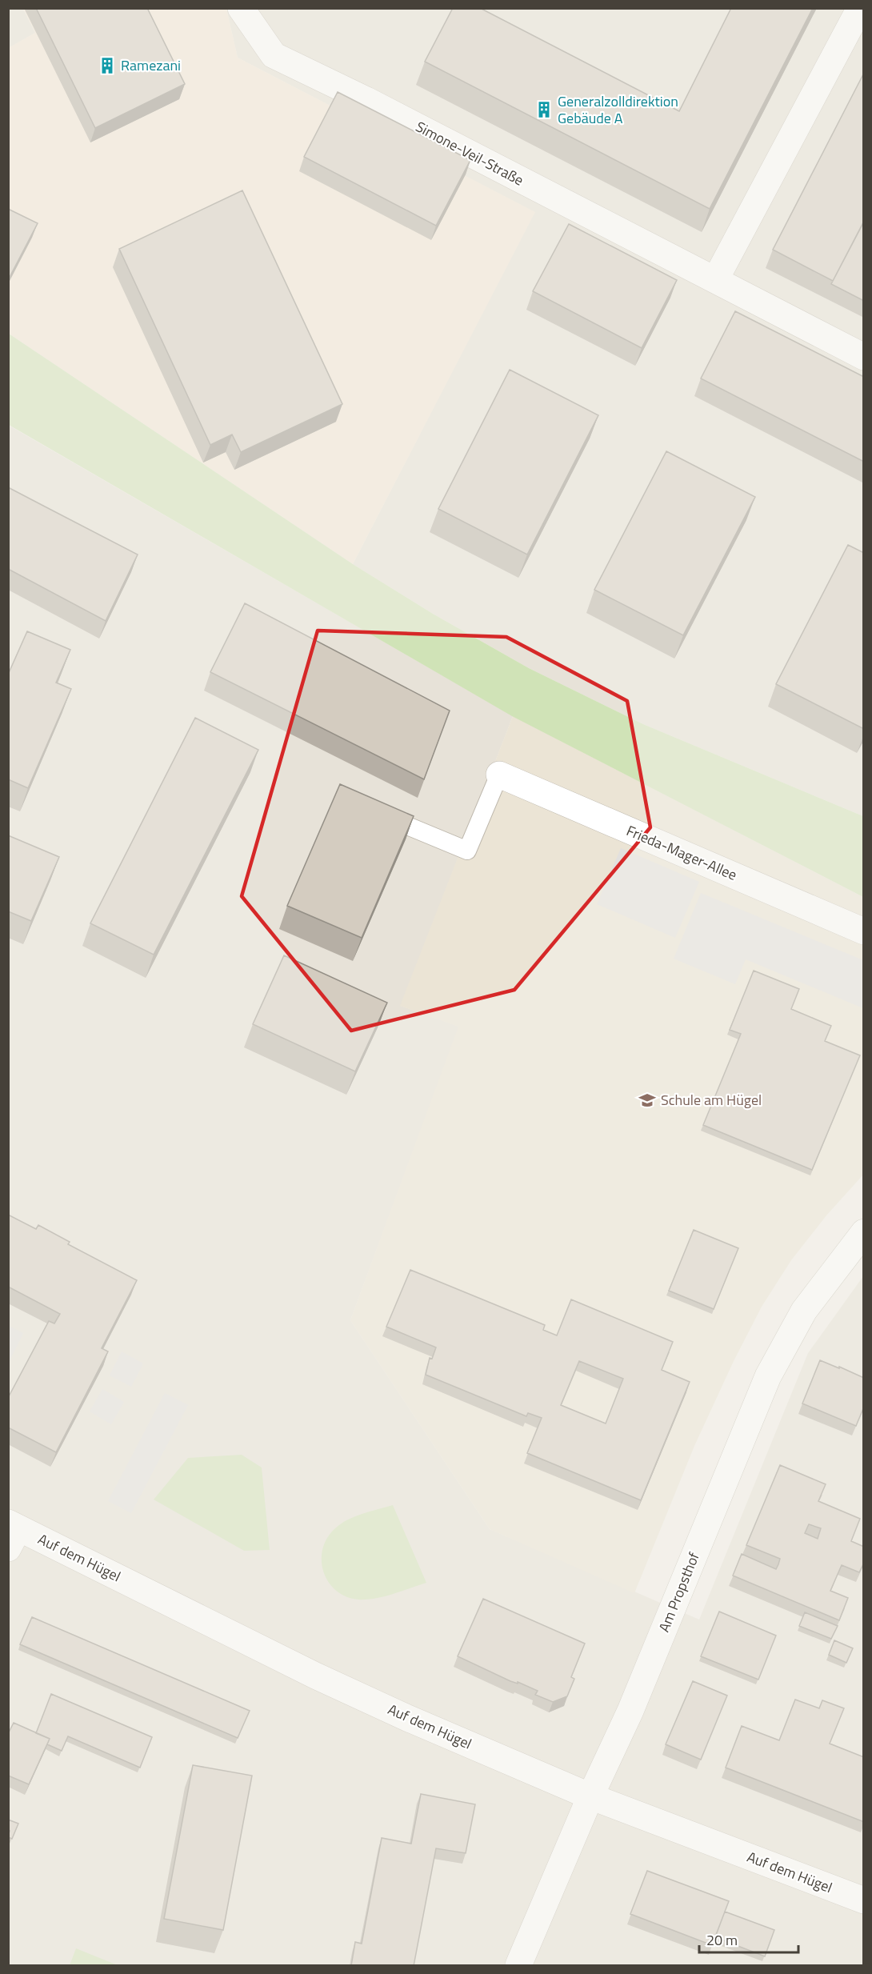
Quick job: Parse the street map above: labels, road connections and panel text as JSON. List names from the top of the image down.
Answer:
{
  "streets": {
    "street": [
      "Simone-Veil-Straße",
      "Frieda-Mager-Allee",
      "Auf dem Hügel",
      "Am Propsthof"
    ]
  },
  "crossings": [
    ["Auf dem Hügel", "Am Propsthof"]
  ],
  "places": {
    "building": ["Ramezani", "Generalzolldirektion Gebäude A"],
    "school or university": ["Schule am Hügel"]
  },
  "scale_bar": "20 m"
}
